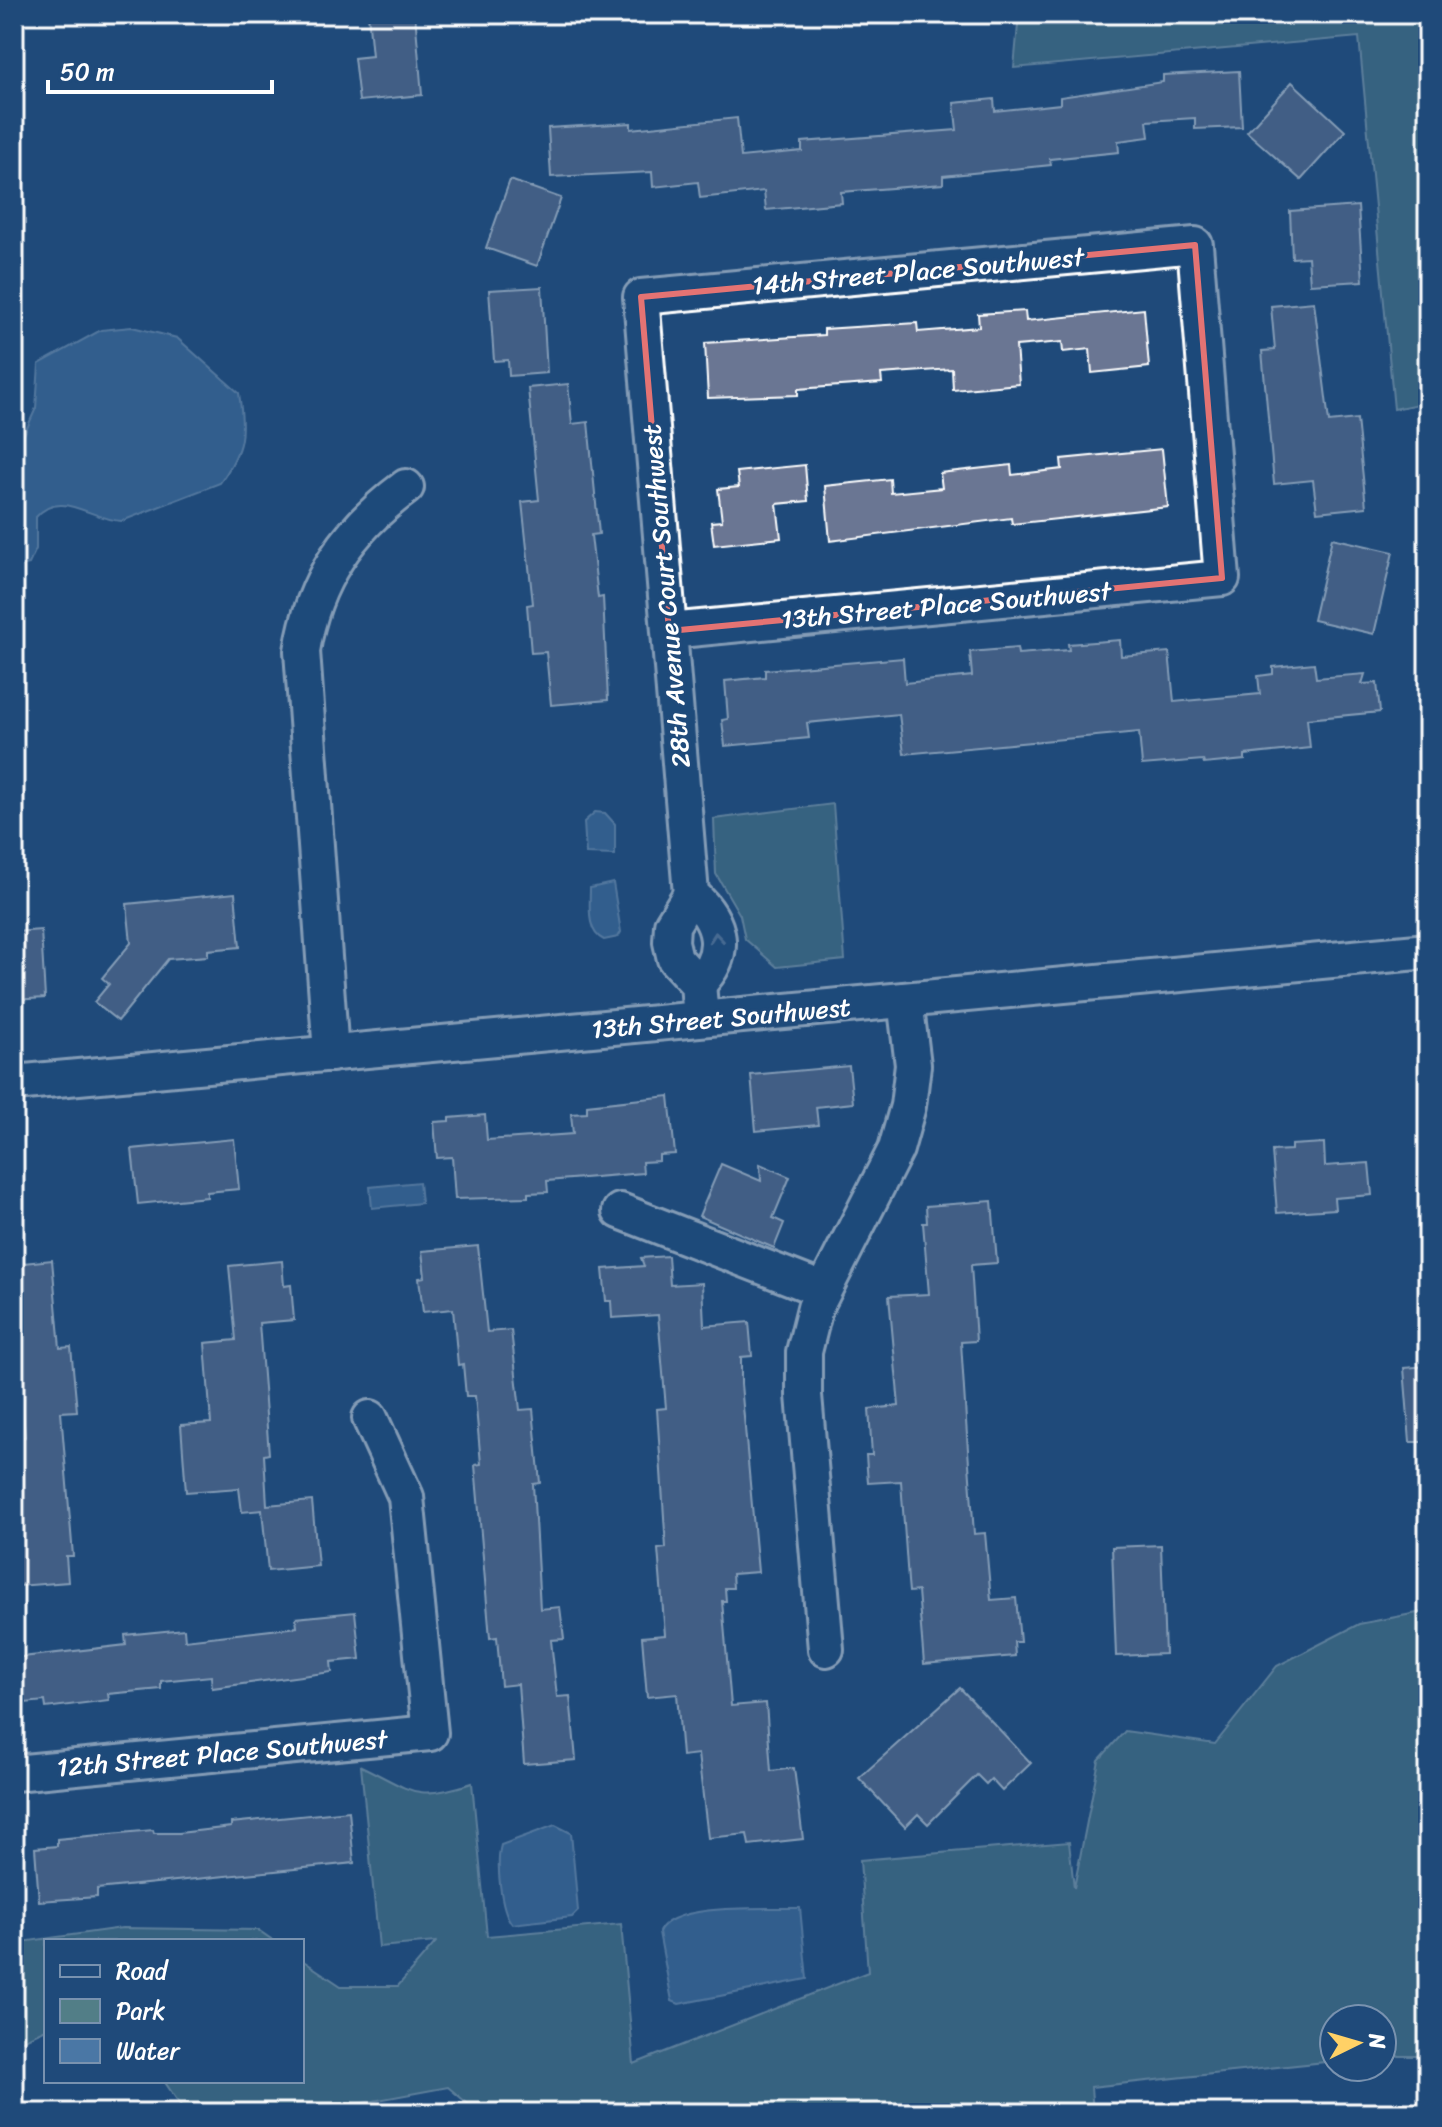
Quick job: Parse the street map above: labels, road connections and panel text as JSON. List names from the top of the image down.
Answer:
{
  "streets": {
    "street": [
      "14th Street Place Southwest",
      "28th Avenue Court Southwest",
      "13th Street Place Southwest",
      "13th Street Southwest",
      "12th Street Place Southwest"
    ]
  },
  "crossings": [
    ["14th Street Place Southwest", "28th Avenue Court Southwest"],
    ["14th Street Place Southwest", "13th Street Place Southwest"],
    ["28th Avenue Court Southwest", "13th Street Place Southwest"]
  ],
  "legend": ["Road", "Park", "Water"],
  "scale_bar": "50 m",
  "north": "right"
}
